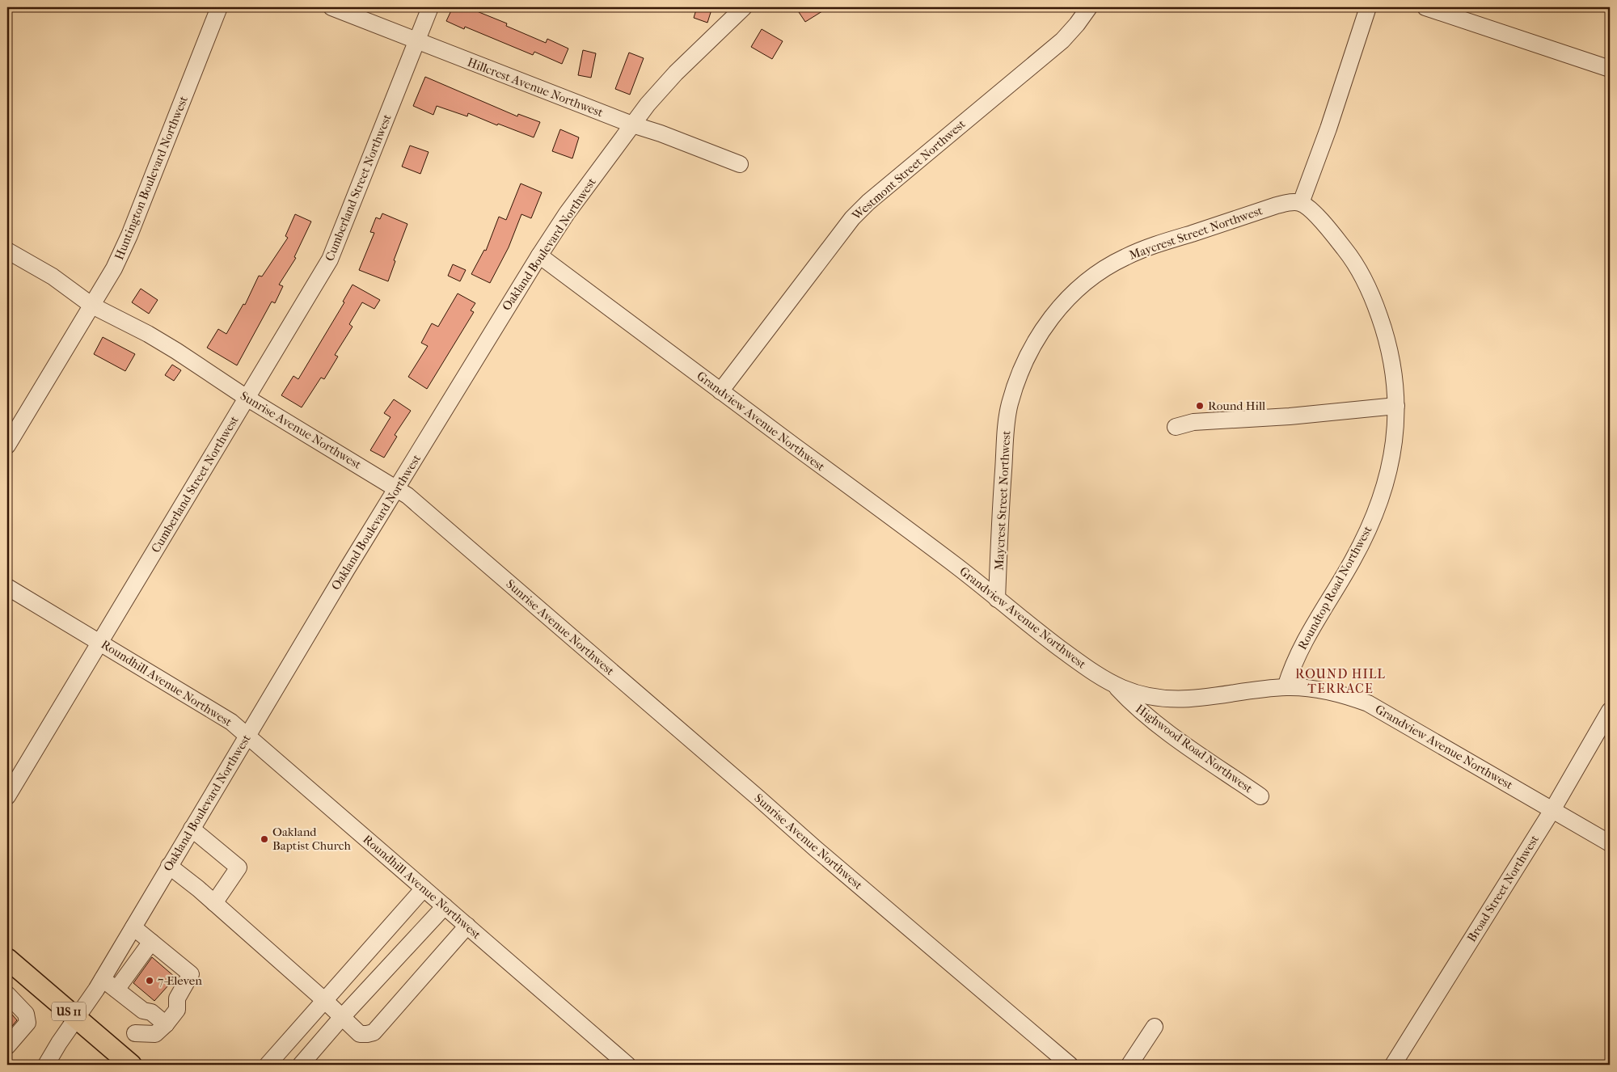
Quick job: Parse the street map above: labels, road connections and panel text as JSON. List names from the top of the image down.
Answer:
{
  "streets": {
    "main road": ["US 11"],
    "street": [
      "Hillcrest Avenue Northwest",
      "Westmont Street Northwest",
      "Huntington Boulevard Northwest",
      "Cumberland Street Northwest",
      "Maycrest Street Northwest",
      "Oakland Boulevard Northwest",
      "Grandview Avenue Northwest",
      "Sunrise Avenue Northwest",
      "Roundtop Road Northwest",
      "Roundhill Avenue Northwest",
      "Highwood Road Northwest",
      "Broad Street Northwest"
    ]
  },
  "crossings": [
    ["Hillcrest Avenue Northwest", "Cumberland Street Northwest"],
    ["Hillcrest Avenue Northwest", "Oakland Boulevard Northwest"],
    ["Westmont Street Northwest", "Grandview Avenue Northwest"],
    ["Huntington Boulevard Northwest", "Sunrise Avenue Northwest"],
    ["Cumberland Street Northwest", "Sunrise Avenue Northwest"],
    ["Cumberland Street Northwest", "Roundhill Avenue Northwest"],
    ["Maycrest Street Northwest", "Grandview Avenue Northwest"],
    ["Maycrest Street Northwest", "Roundtop Road Northwest"],
    ["Oakland Boulevard Northwest", "Grandview Avenue Northwest"],
    ["Oakland Boulevard Northwest", "Sunrise Avenue Northwest"],
    ["Oakland Boulevard Northwest", "Roundhill Avenue Northwest"],
    ["Oakland Boulevard Northwest", "US 11"],
    ["Grandview Avenue Northwest", "Roundtop Road Northwest"],
    ["Grandview Avenue Northwest", "Highwood Road Northwest"],
    ["Grandview Avenue Northwest", "Broad Street Northwest"]
  ],
  "districts": ["ROUND HILL TERRACE"],
  "places": ["Round Hill", "Oakland Baptist Church", "7-Eleven"]
}
